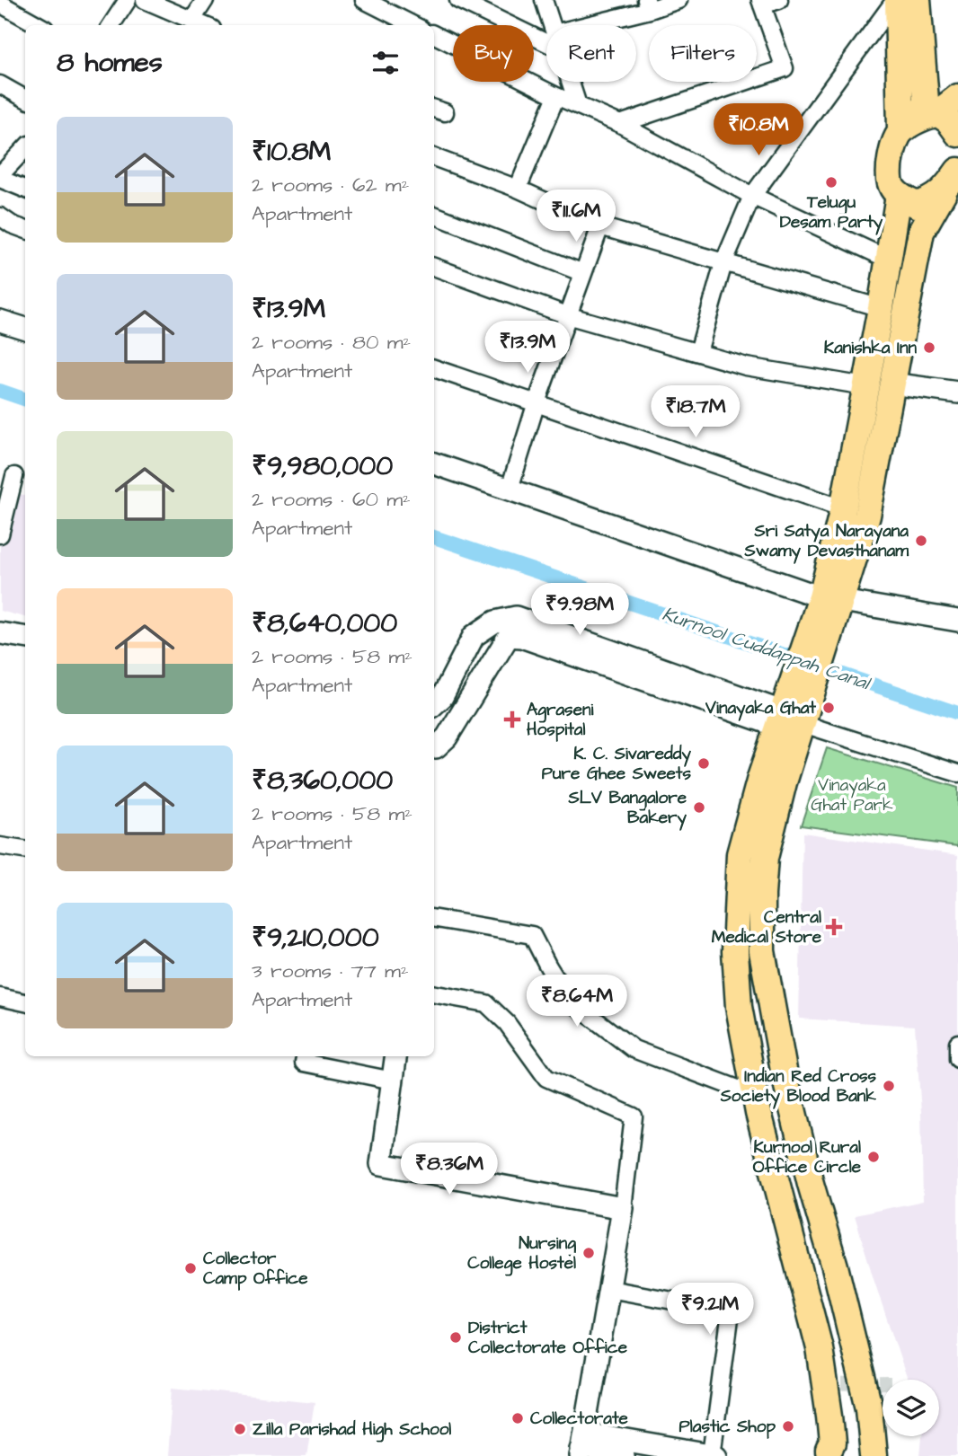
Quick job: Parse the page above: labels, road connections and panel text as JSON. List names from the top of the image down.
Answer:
{
  "water": ["Kurnool Cuddappah Canal"],
  "parks": ["Vinayaka Ghat Park"],
  "places": {
    "other": [
      "Telugu Desam Party",
      "Kanishka Inn",
      "Sri Satya Narayana Swamy Devasthanam",
      "Vinayaka Ghat",
      "K. C. Sivareddy Pure Ghee Sweets",
      "SLV Bangalore Bakery",
      "Indian Red Cross Society Blood Bank",
      "Kurnool Rural Office Circle",
      "Nursing College Hostel",
      "Collector Camp Office",
      "District Collectorate Office",
      "Collectorate",
      "Plastic Shop",
      "Zilla Parishad High School"
    ],
    "health": ["Agraseni Hospital", "Central Medical Store"]
  },
  "page": {
    "chip": ["Buy", "Rent", "Filters"],
    "heading": "8 homes",
    "list": [
      {
        "name": "₹10.8M",
        "note": "2 rooms · 62 m² · Apartment"
      },
      {
        "name": "₹13.9M",
        "note": "2 rooms · 80 m² · Apartment"
      },
      {
        "name": "₹9,980,000",
        "note": "2 rooms · 60 m² · Apartment"
      },
      {
        "name": "₹8,640,000",
        "note": "2 rooms · 58 m² · Apartment"
      },
      {
        "name": "₹8,360,000",
        "note": "2 rooms · 58 m² · Apartment"
      },
      {
        "name": "₹9,210,000",
        "note": "3 rooms · 77 m² · Apartment"
      }
    ],
    "price": [
      "₹10.8M",
      "₹11.6M",
      "₹13.9M",
      "₹18.7M",
      "₹9.98M",
      "₹8.64M",
      "₹8.36M",
      "₹9.21M"
    ]
  }
}
